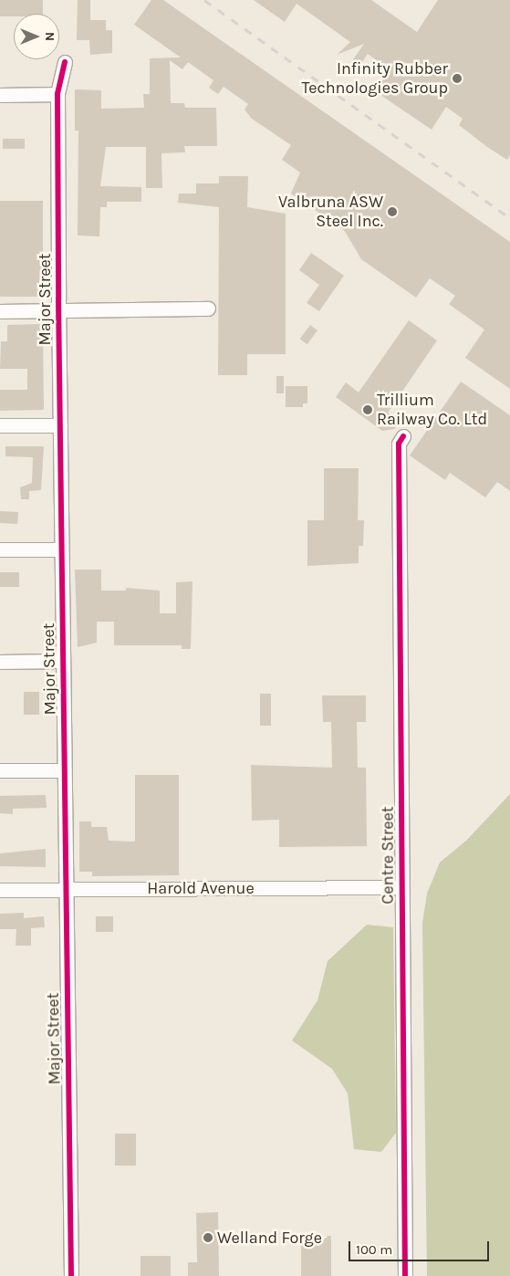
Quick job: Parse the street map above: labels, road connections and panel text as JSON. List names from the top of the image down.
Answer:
{
  "streets": {
    "street": ["Major Street", "Centre Street", "Harold Avenue"]
  },
  "crossings": [
    ["Major Street", "Harold Avenue"],
    ["Centre Street", "Harold Avenue"]
  ],
  "places": [
    "Infinity Rubber Technologies Group",
    "Valbruna ASW Steel Inc.",
    "Trillium Railway Co. Ltd",
    "Welland Forge"
  ],
  "scale_bar": "100 m",
  "north": "right"
}
